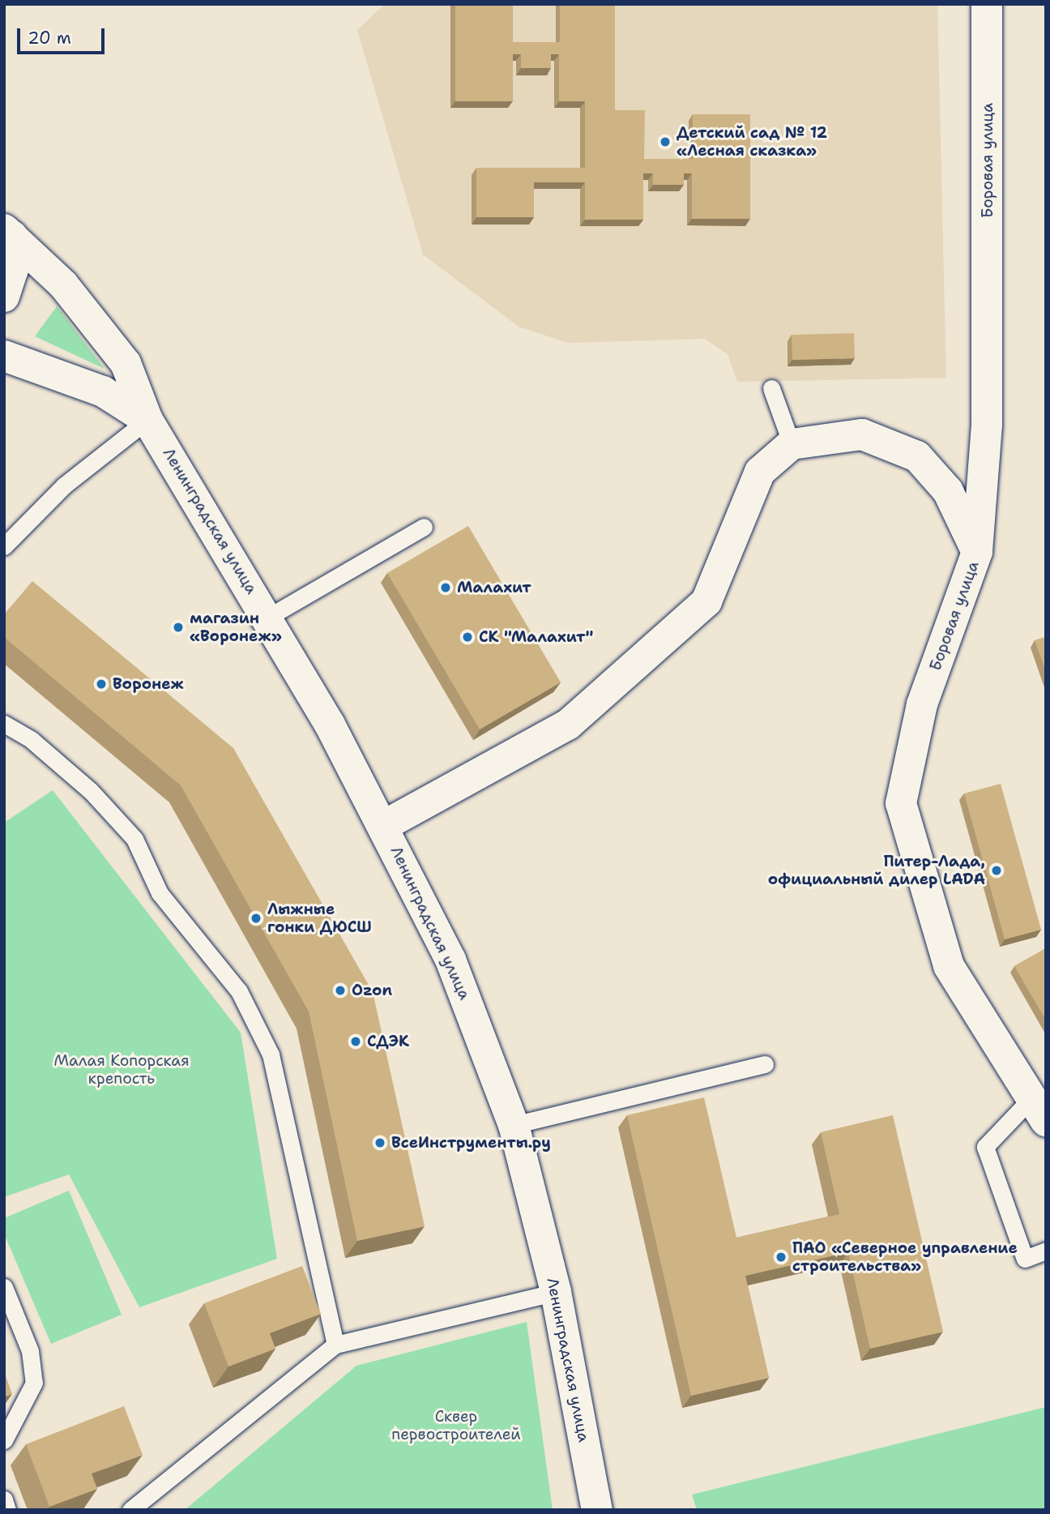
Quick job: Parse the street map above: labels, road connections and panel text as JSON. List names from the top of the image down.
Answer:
{
  "streets": {
    "street": ["Боровая улица", "Ленинградская улица"]
  },
  "parks": ["Малая Копорская крепость", "Сквер первостроителей"],
  "places": [
    "Детский сад № 12 «Лесная сказка»",
    "Малахит",
    "магазин «Воронеж»",
    "СК \"Малахит\"",
    "Воронеж",
    "Питер-Лада, официальный дилер LADA",
    "Лыжные гонки ДЮСШ",
    "Ozon",
    "СДЭК",
    "ВсеИнструменты.ру",
    "ПАО «Северное управление строительства»"
  ],
  "scale_bar": "20 m"
}
